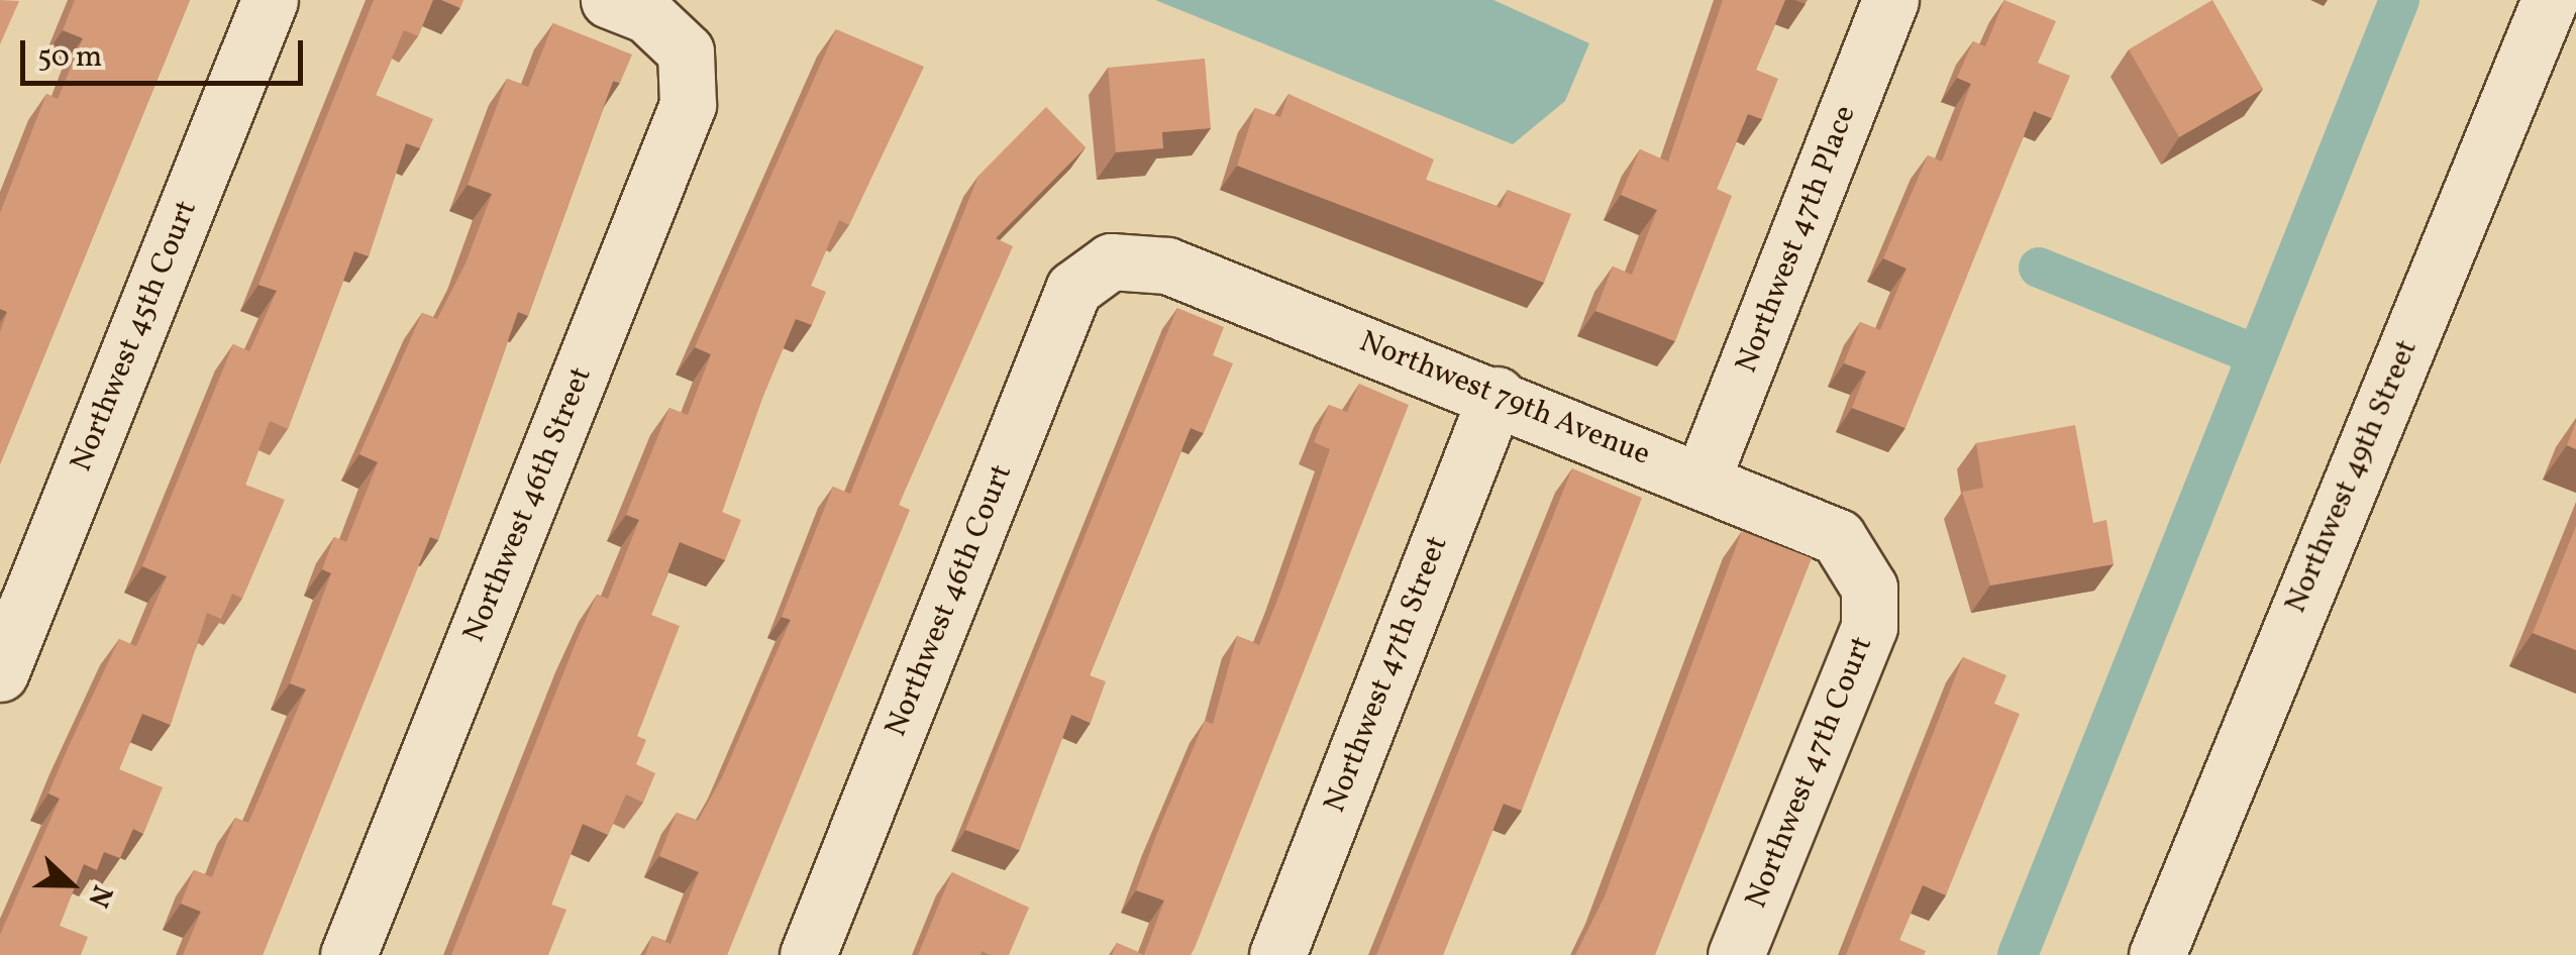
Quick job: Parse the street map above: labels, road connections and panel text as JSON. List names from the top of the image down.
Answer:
{
  "streets": {
    "street": [
      "Northwest 47th Place",
      "Northwest 45th Court",
      "Northwest 79th Avenue",
      "Northwest 49th Street",
      "Northwest 46th Street",
      "Northwest 46th Court",
      "Northwest 47th Street",
      "Northwest 47th Court"
    ]
  },
  "crossings": [
    ["Northwest 47th Place", "Northwest 79th Avenue"],
    ["Northwest 79th Avenue", "Northwest 46th Court"],
    ["Northwest 79th Avenue", "Northwest 47th Street"],
    ["Northwest 79th Avenue", "Northwest 47th Court"]
  ],
  "scale_bar": "50 m",
  "north": "right"
}
